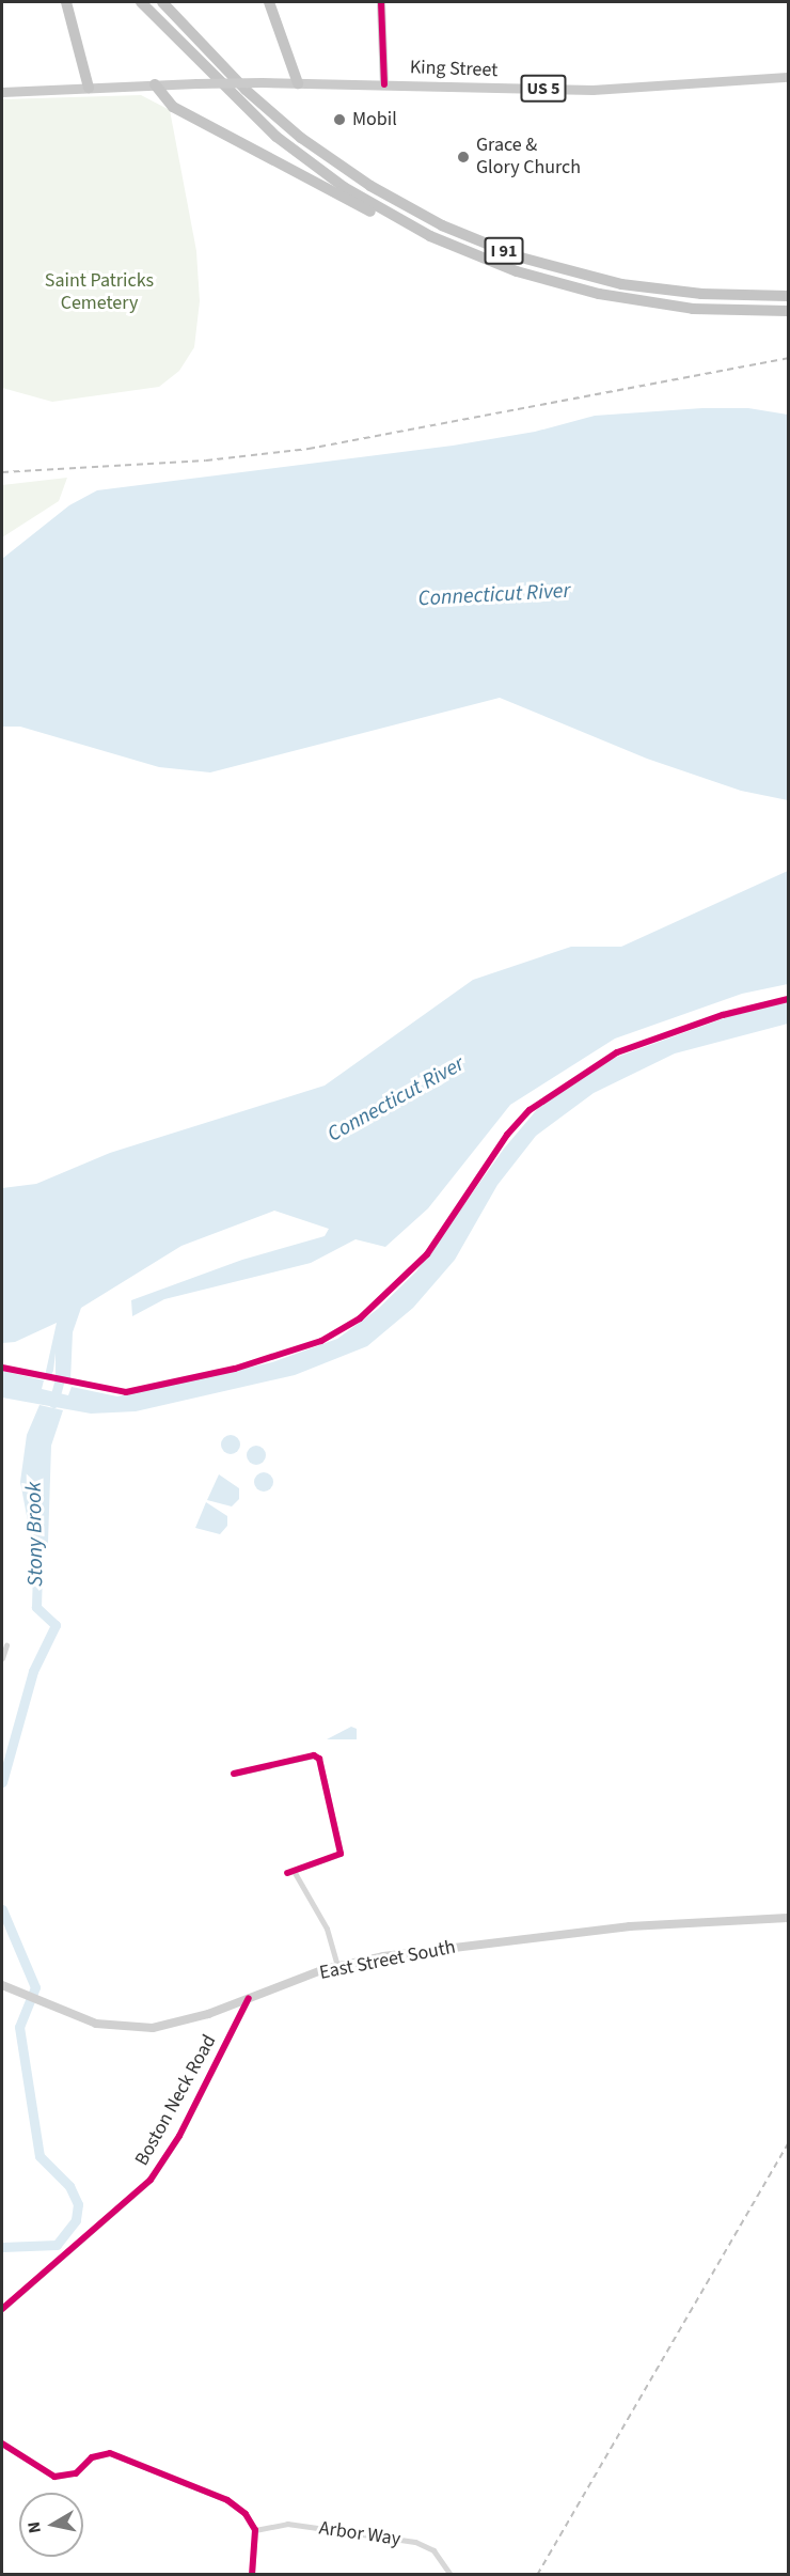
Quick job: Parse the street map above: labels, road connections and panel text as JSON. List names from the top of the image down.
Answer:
{
  "streets": {
    "highway": ["I 91"],
    "main road": ["King Street", "US 5", "East Street South"],
    "street": ["Boston Neck Road", "Arbor Way"]
  },
  "crossings": [
    ["East Street South", "Boston Neck Road"]
  ],
  "water": ["Connecticut River", "Stony Brook"],
  "parks": ["Saint Patricks Cemetery"],
  "places": ["Mobil", "Grace & Glory Church"],
  "north": "left"
}
